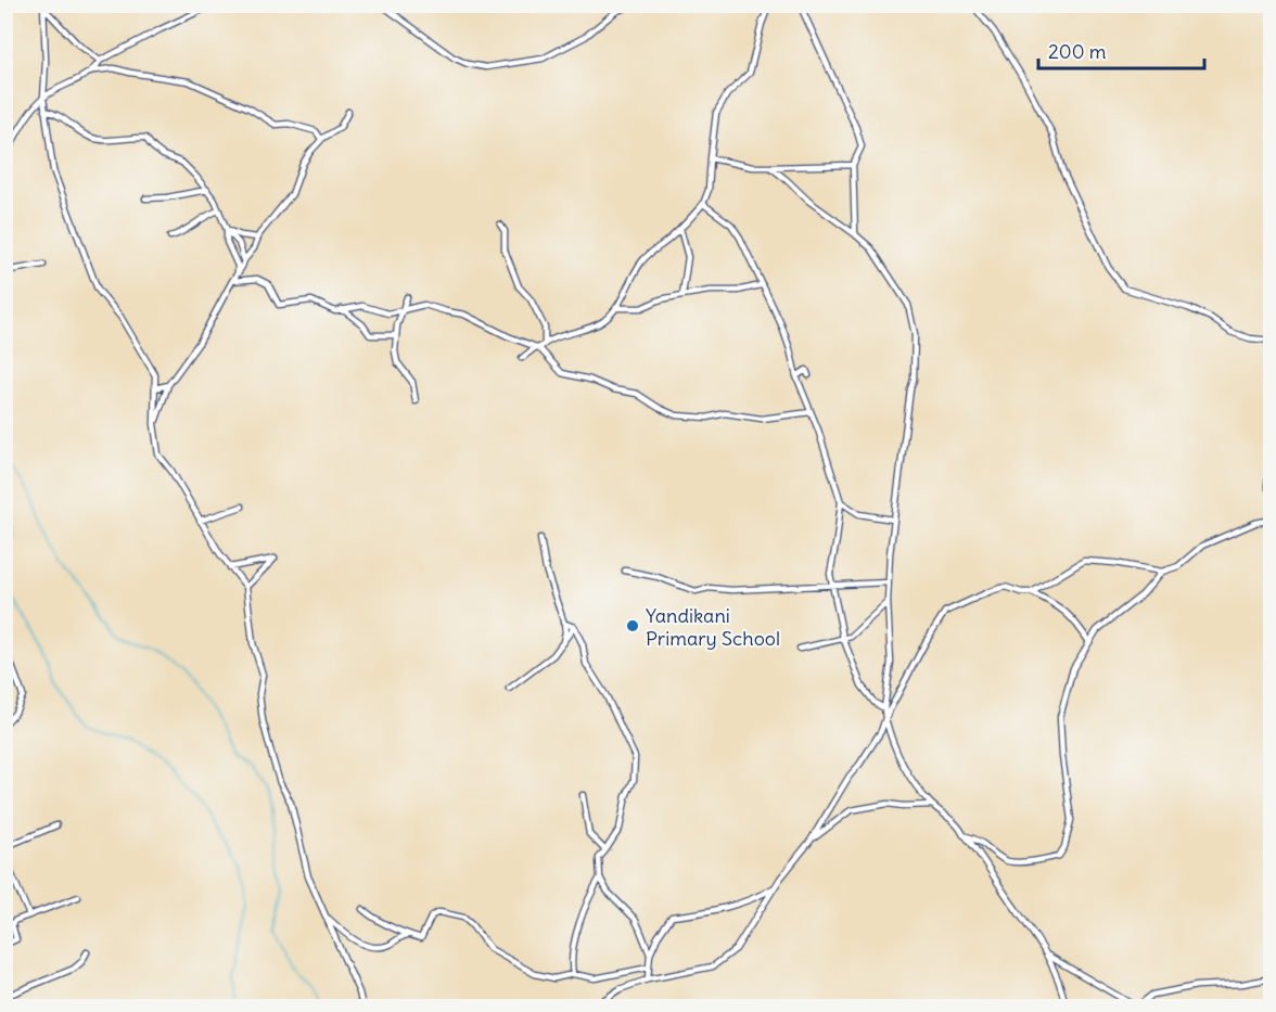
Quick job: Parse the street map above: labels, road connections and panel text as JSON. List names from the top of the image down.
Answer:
{
  "places": ["Yandikani Primary School"],
  "scale_bar": "200 m"
}
